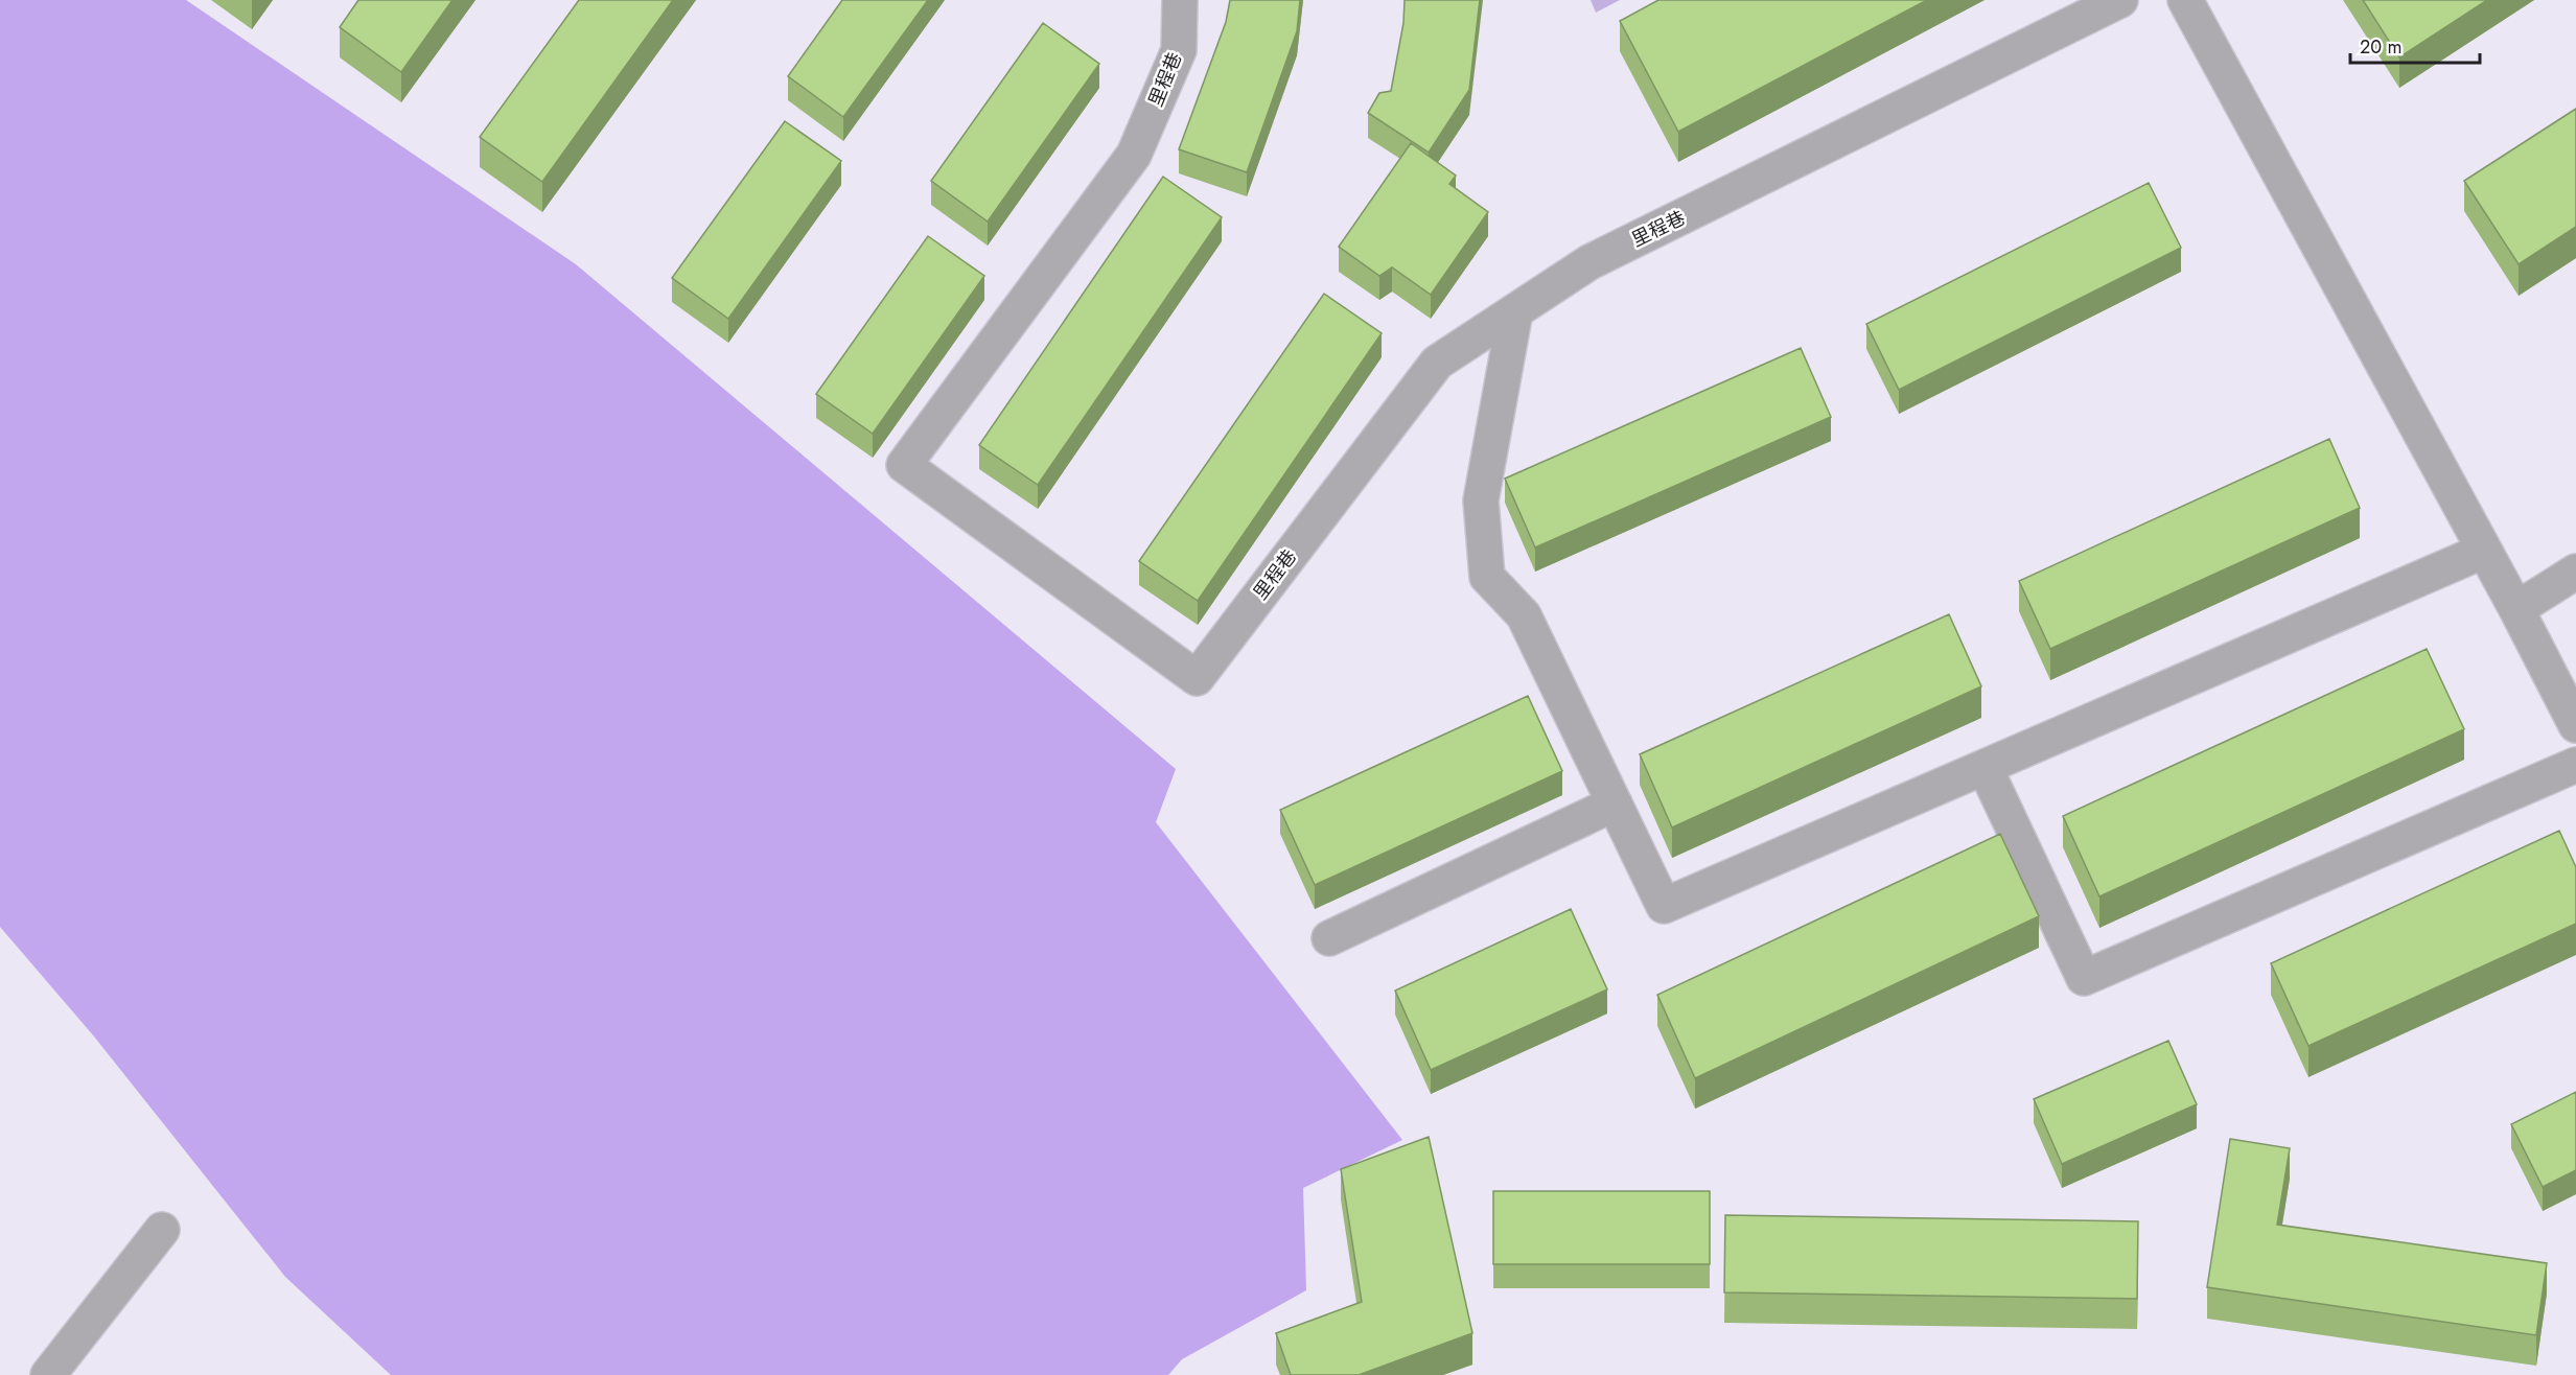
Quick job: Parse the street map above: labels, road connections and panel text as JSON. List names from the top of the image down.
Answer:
{
  "streets": {
    "street": ["里程巷"]
  },
  "scale_bar": "20 m"
}
